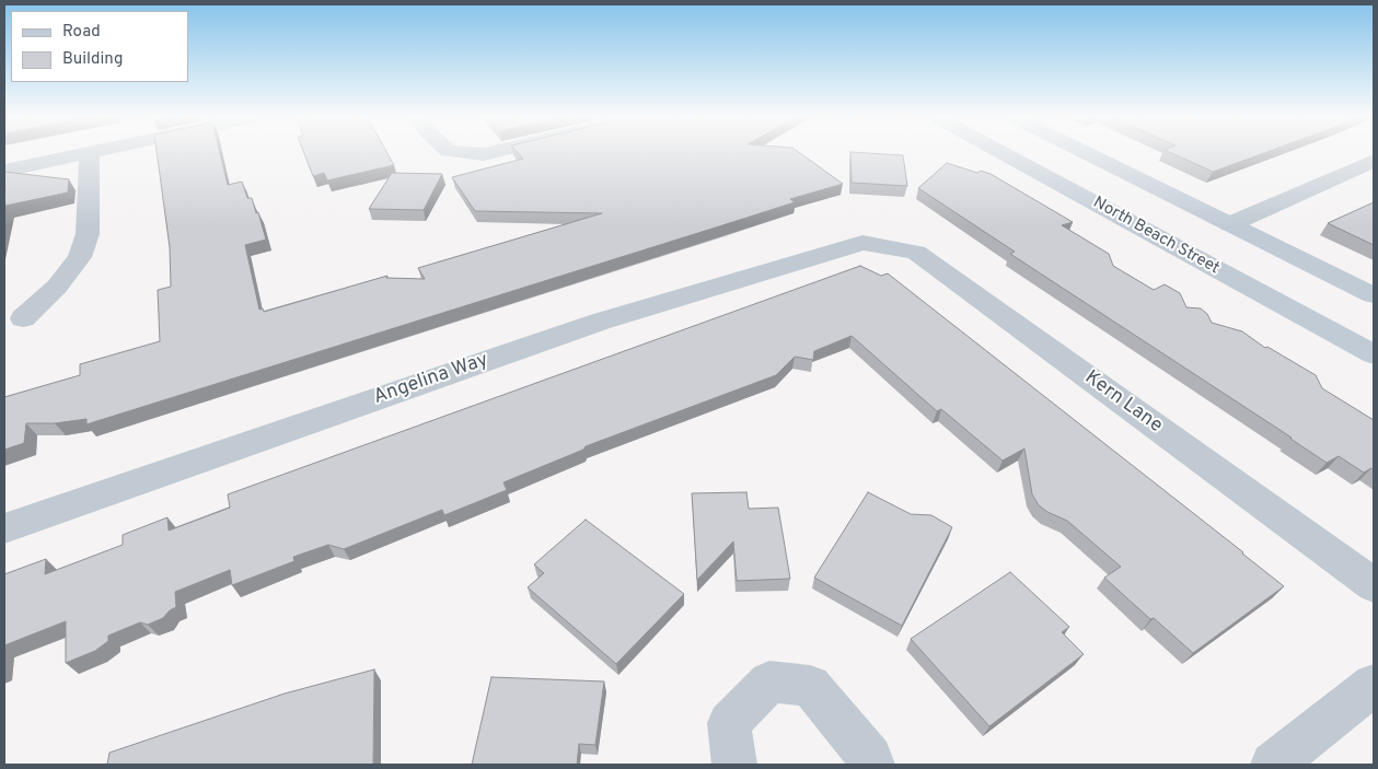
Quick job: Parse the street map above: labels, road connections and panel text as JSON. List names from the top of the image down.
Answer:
{
  "streets": {
    "main road": ["North Beach Street"],
    "street": ["Angelina Way", "Kern Lane"]
  },
  "crossings": [
    ["Angelina Way", "Kern Lane"]
  ],
  "legend": ["Road", "Building"]
}
